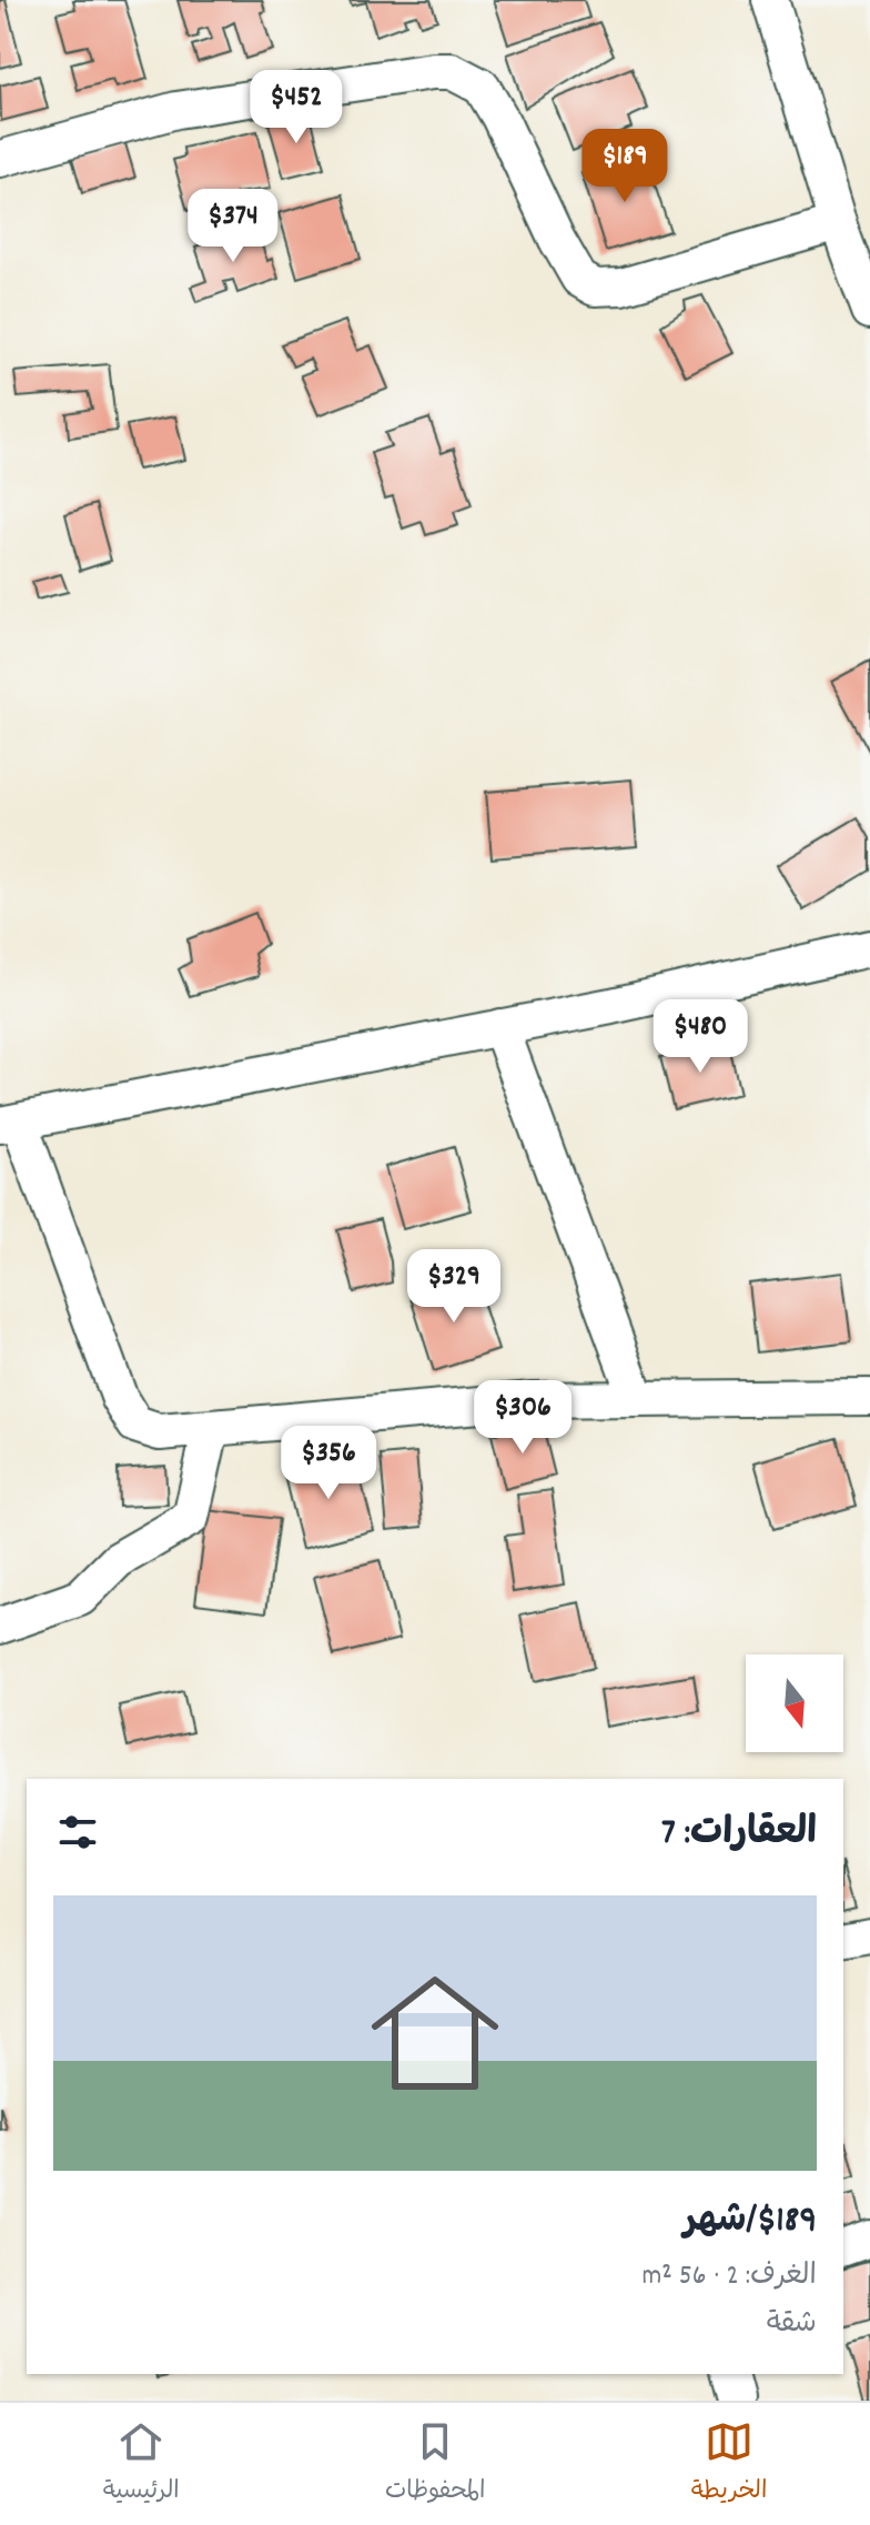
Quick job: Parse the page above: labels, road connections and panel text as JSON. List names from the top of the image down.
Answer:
{
  "north": "bottom",
  "page": {
    "price": [
      "$452",
      "$189",
      "$374",
      "$480",
      "$329",
      "$306",
      "$356"
    ],
    "heading": "العقارات: 7",
    "list": [
      {
        "name": "$189/شهر",
        "note": "الغرف: 2 · 56 m² · شقة"
      }
    ],
    "tabs": ["الخريطة", "المحفوظات", "الرئيسية"]
  }
}
